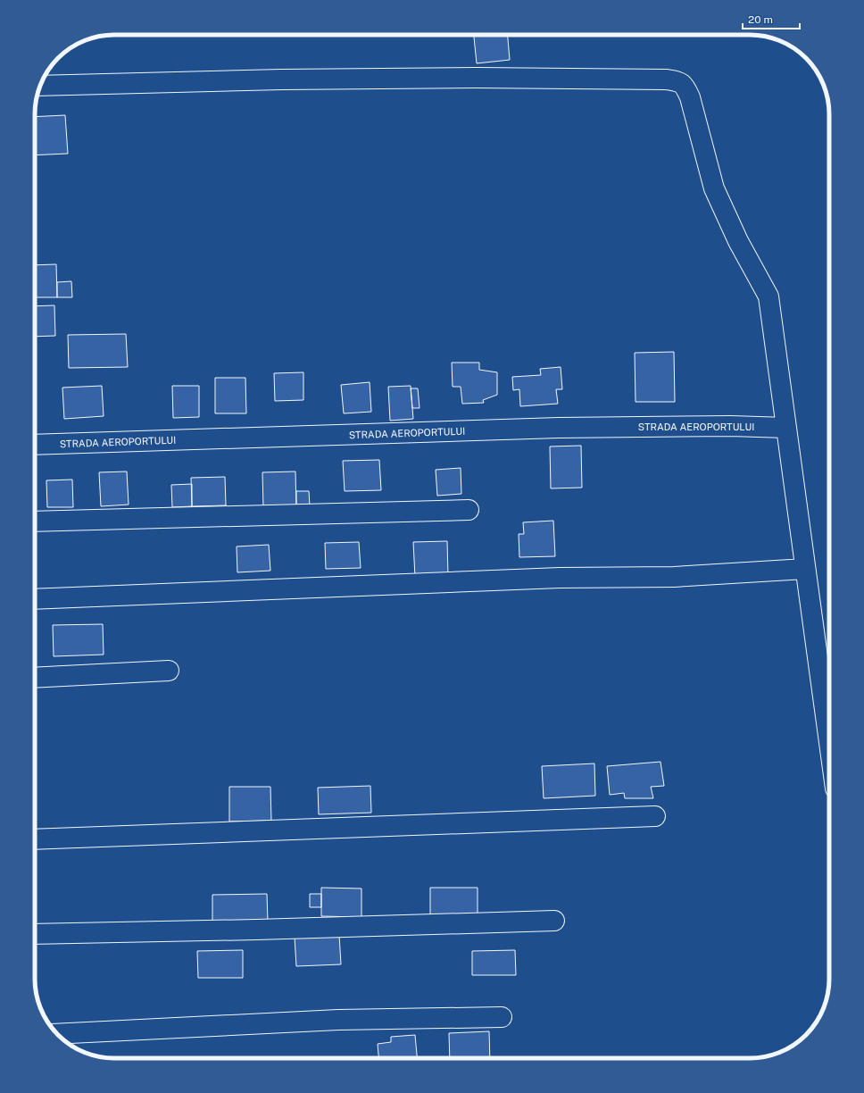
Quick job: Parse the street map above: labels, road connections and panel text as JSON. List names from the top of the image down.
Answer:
{
  "streets": {
    "street": ["STRADA AEROPORTULUI"]
  },
  "scale_bar": "20 m"
}
